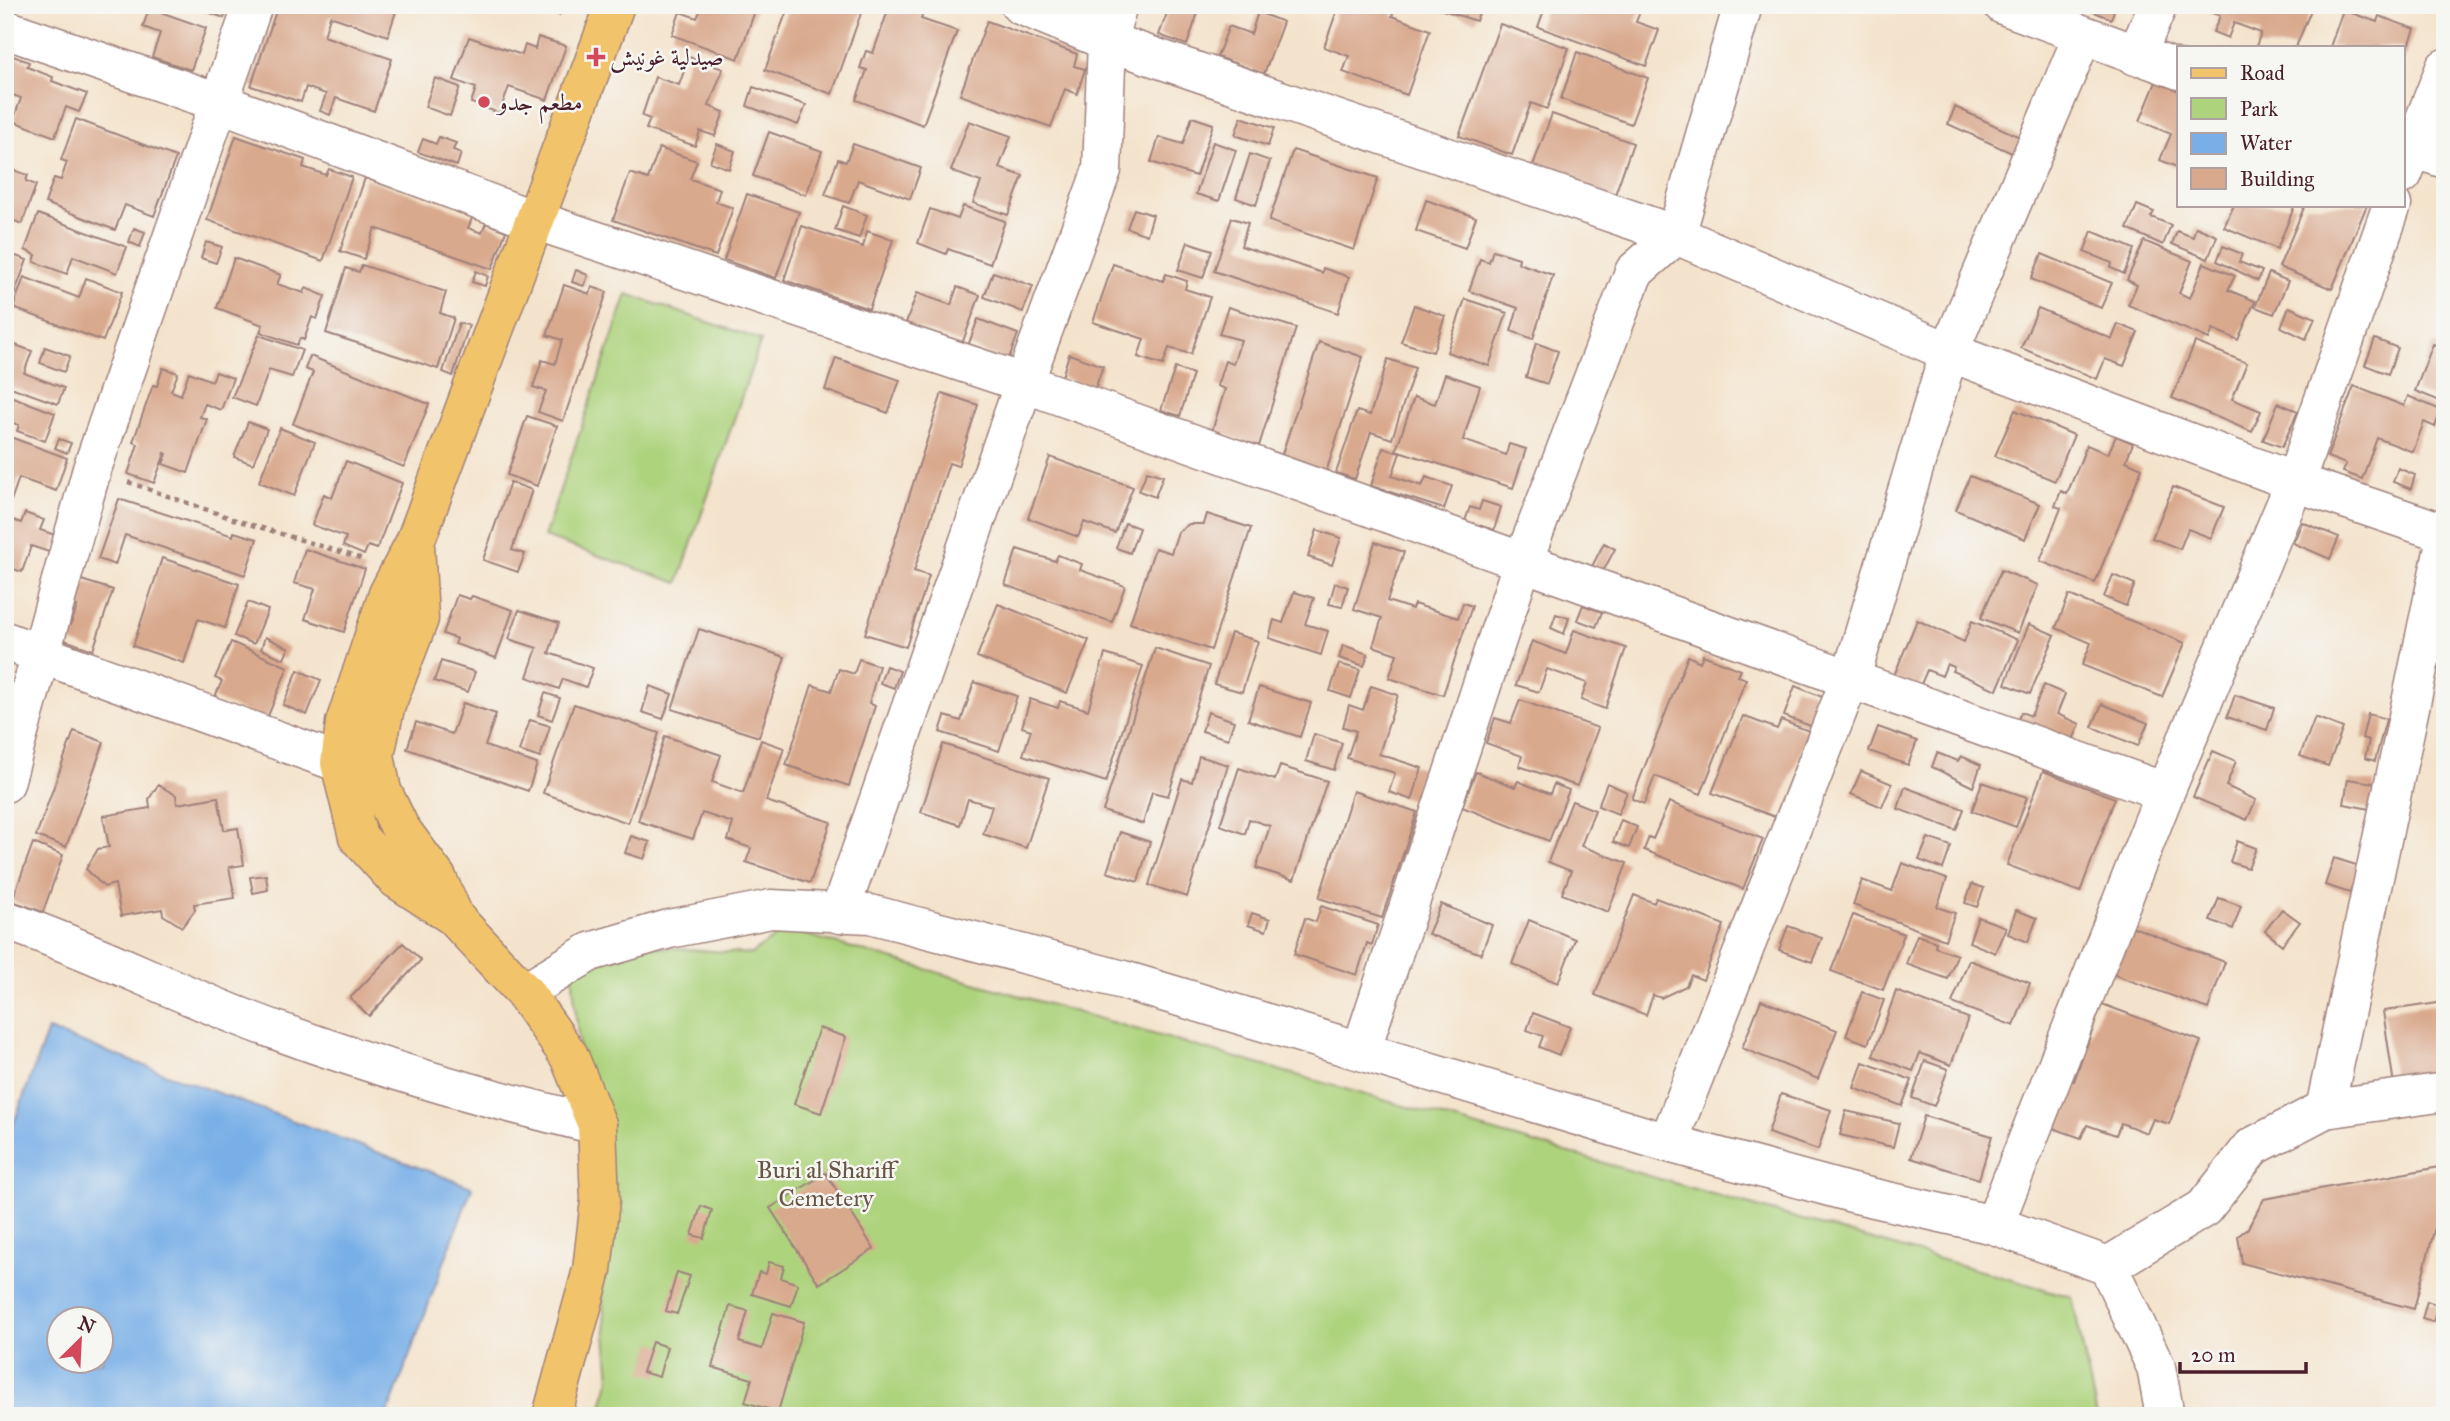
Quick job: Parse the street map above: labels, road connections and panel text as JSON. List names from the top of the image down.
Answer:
{
  "parks": ["Buri al Shariff Cemetery"],
  "places": {
    "health": ["صيدلية غونيش"],
    "other": ["مطعم جدو"]
  },
  "legend": [
    "Road",
    "Park",
    "Water",
    "Building"
  ],
  "scale_bar": "20 m",
  "north": "top right"
}
